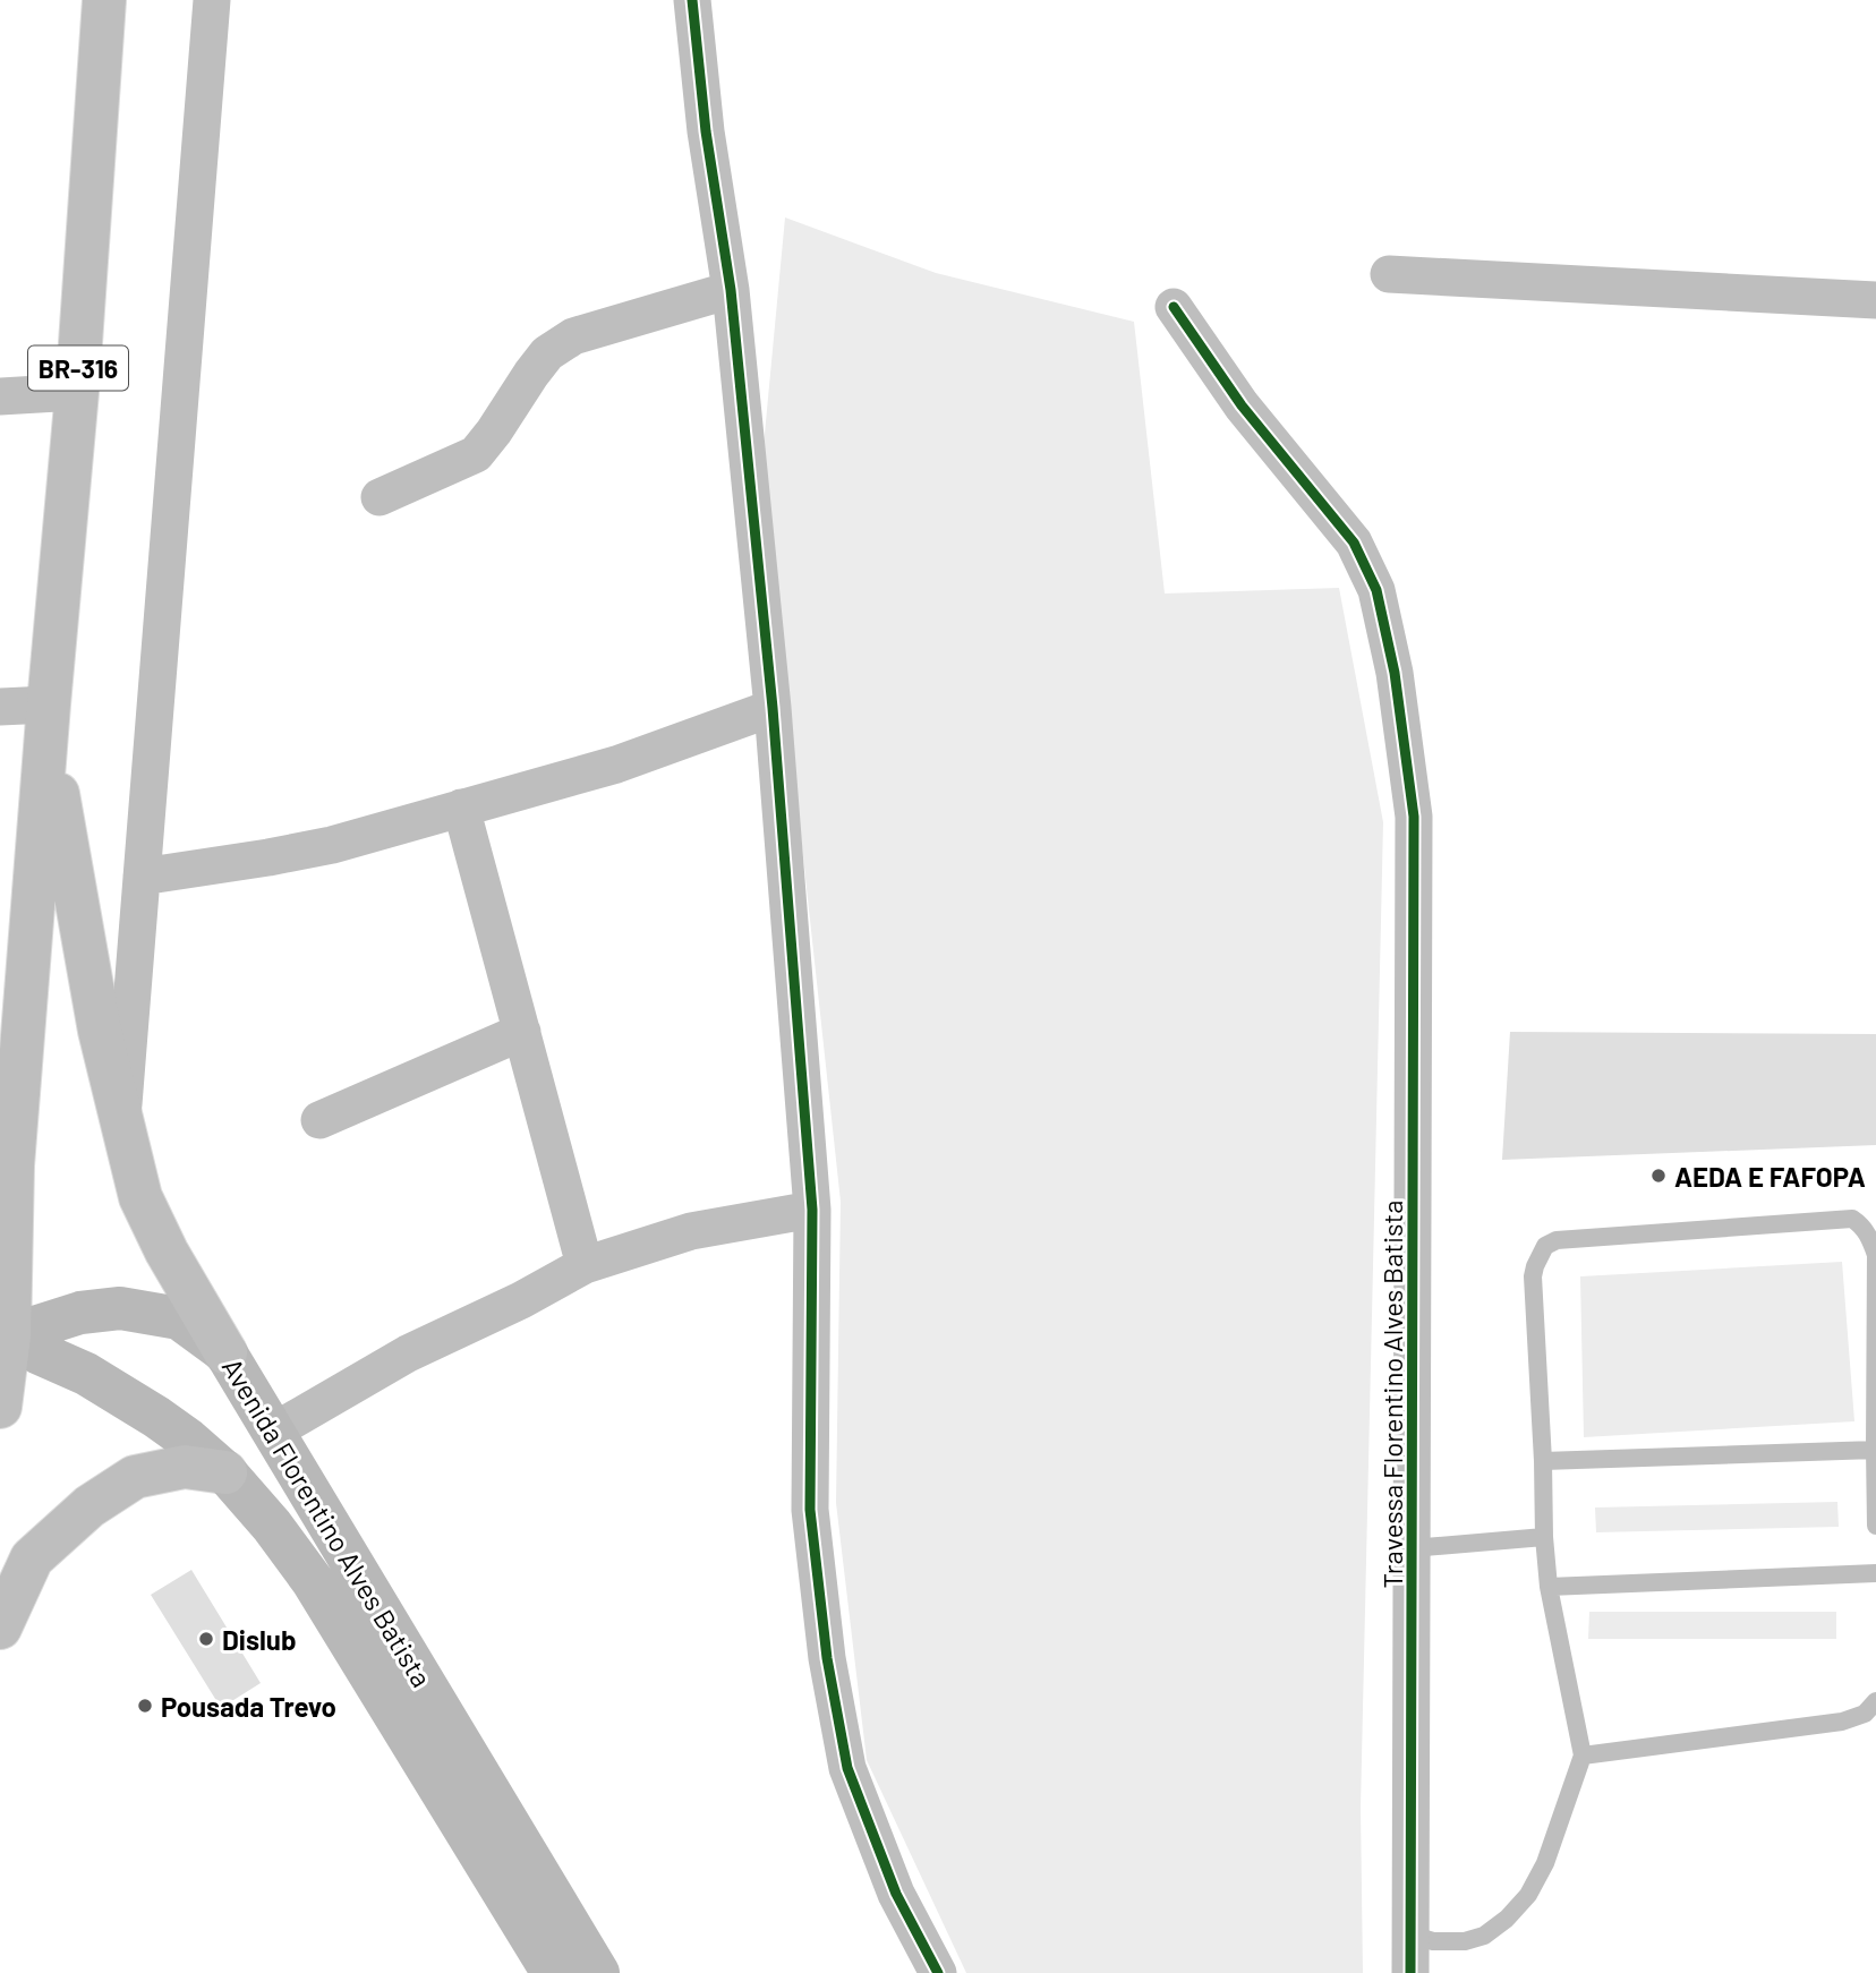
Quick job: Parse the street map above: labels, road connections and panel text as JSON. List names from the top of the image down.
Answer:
{
  "streets": {
    "highway": ["BR-316"],
    "main road": ["Avenida Florentino Alves Batista"],
    "street": ["Travessa Florentino Alves Batista"]
  },
  "crossings": [
    ["BR-316", "Avenida Florentino Alves Batista"]
  ],
  "places": ["AEDA E FAFOPA", "Dislub", "Pousada Trevo"]
}
